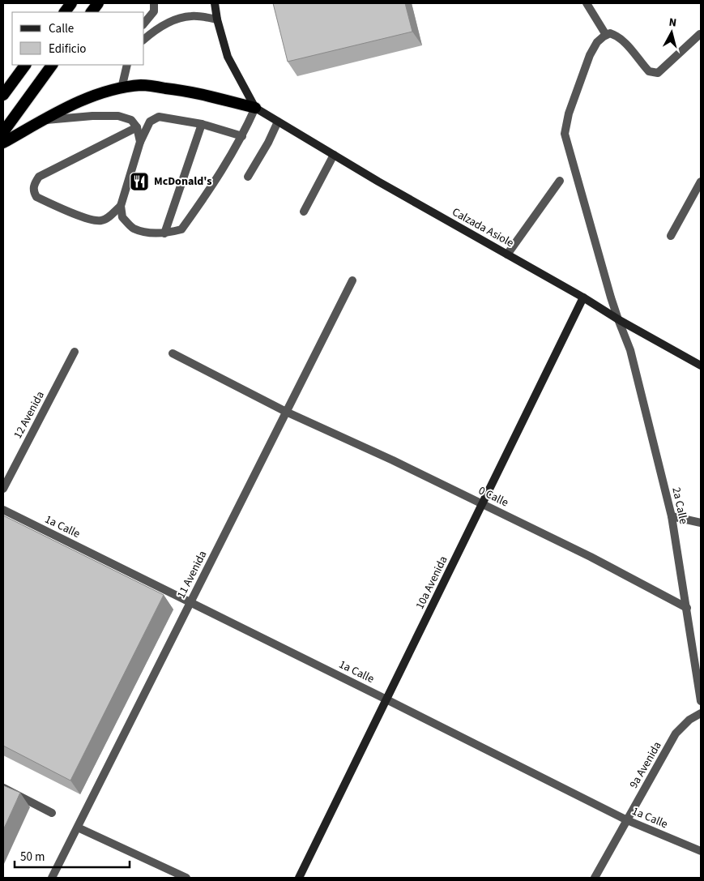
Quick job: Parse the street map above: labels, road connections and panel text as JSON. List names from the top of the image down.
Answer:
{
  "streets": {
    "main road": ["Calzada Asiole", "10a Avenida"],
    "street": [
      "12 Avenida",
      "0 Calle",
      "2a Calle",
      "1a Calle",
      "11 Avenida",
      "9a Avenida"
    ]
  },
  "crossings": [
    ["Calzada Asiole", "2a Calle"],
    ["Calzada Asiole", "10a Avenida"],
    ["0 Calle", "2a Calle"],
    ["0 Calle", "11 Avenida"],
    ["0 Calle", "10a Avenida"],
    ["1a Calle", "11 Avenida"],
    ["1a Calle", "10a Avenida"],
    ["1a Calle", "9a Avenida"]
  ],
  "places": {
    "restaurant": ["McDonald's"]
  },
  "legend": ["Calle", "Edificio"],
  "scale_bar": "50 m",
  "north": "top"
}
